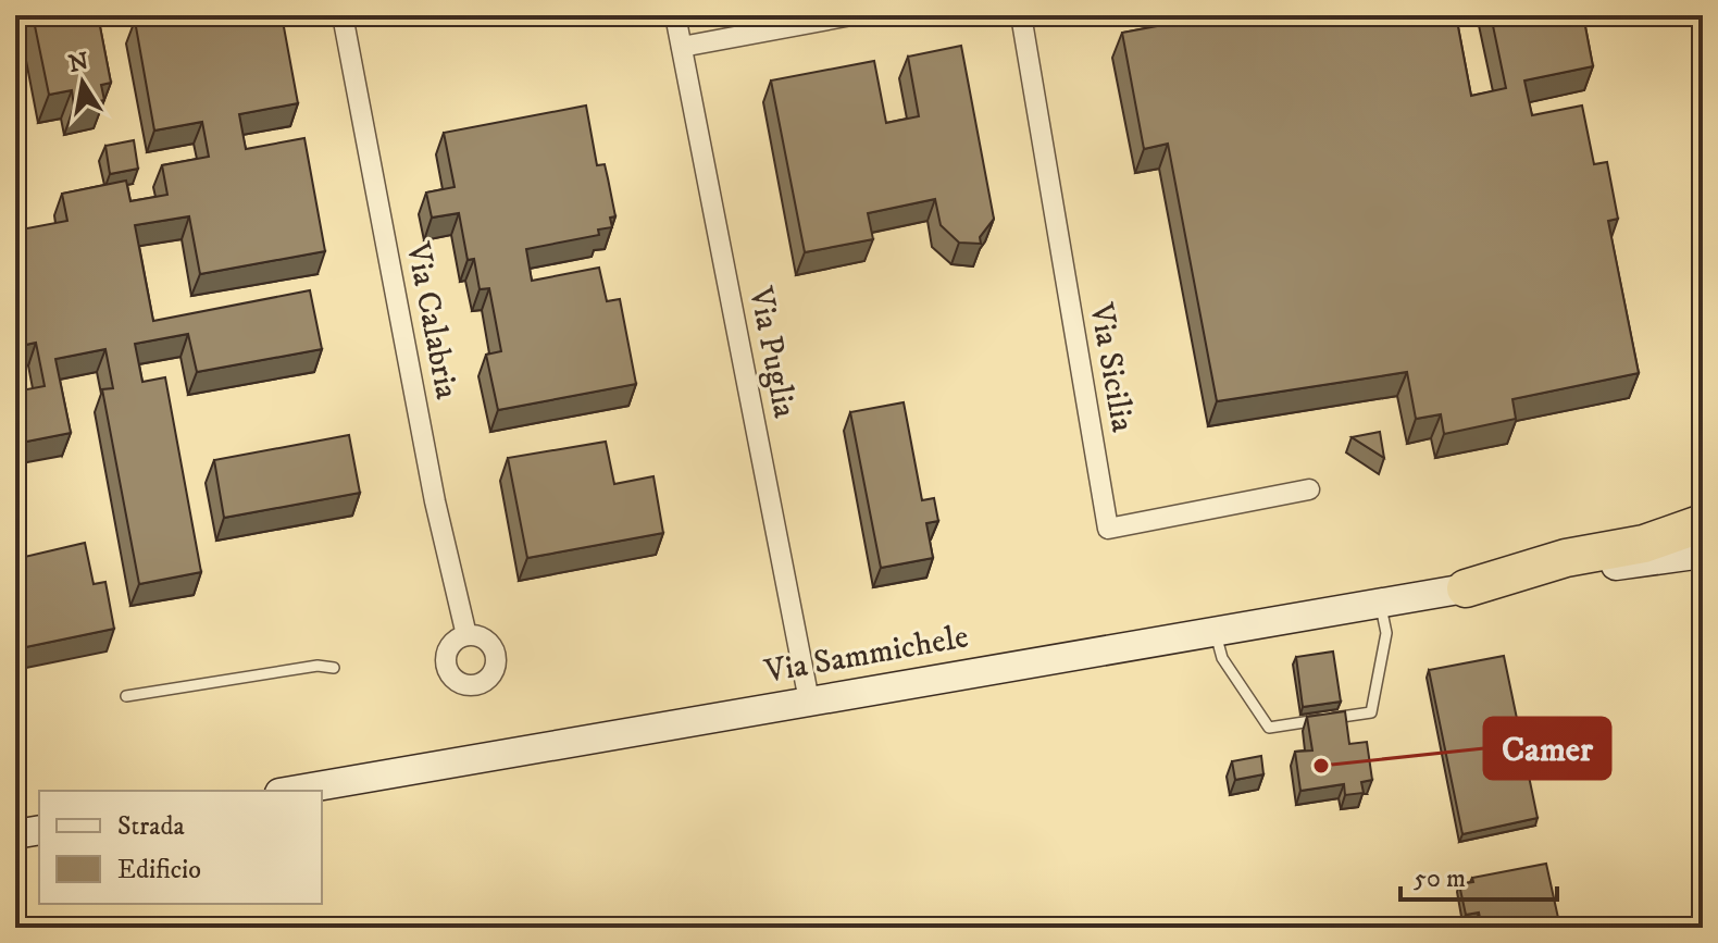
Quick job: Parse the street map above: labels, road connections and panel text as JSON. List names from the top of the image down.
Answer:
{
  "streets": {
    "main road": ["Via Sammichele"],
    "street": ["Via Calabria", "Via Puglia", "Via Sicilia"]
  },
  "crossings": [
    ["Via Puglia", "Via Sammichele"]
  ],
  "places": ["Camer"],
  "legend": ["Strada", "Edificio"],
  "scale_bar": "50 m",
  "north": "top"
}
